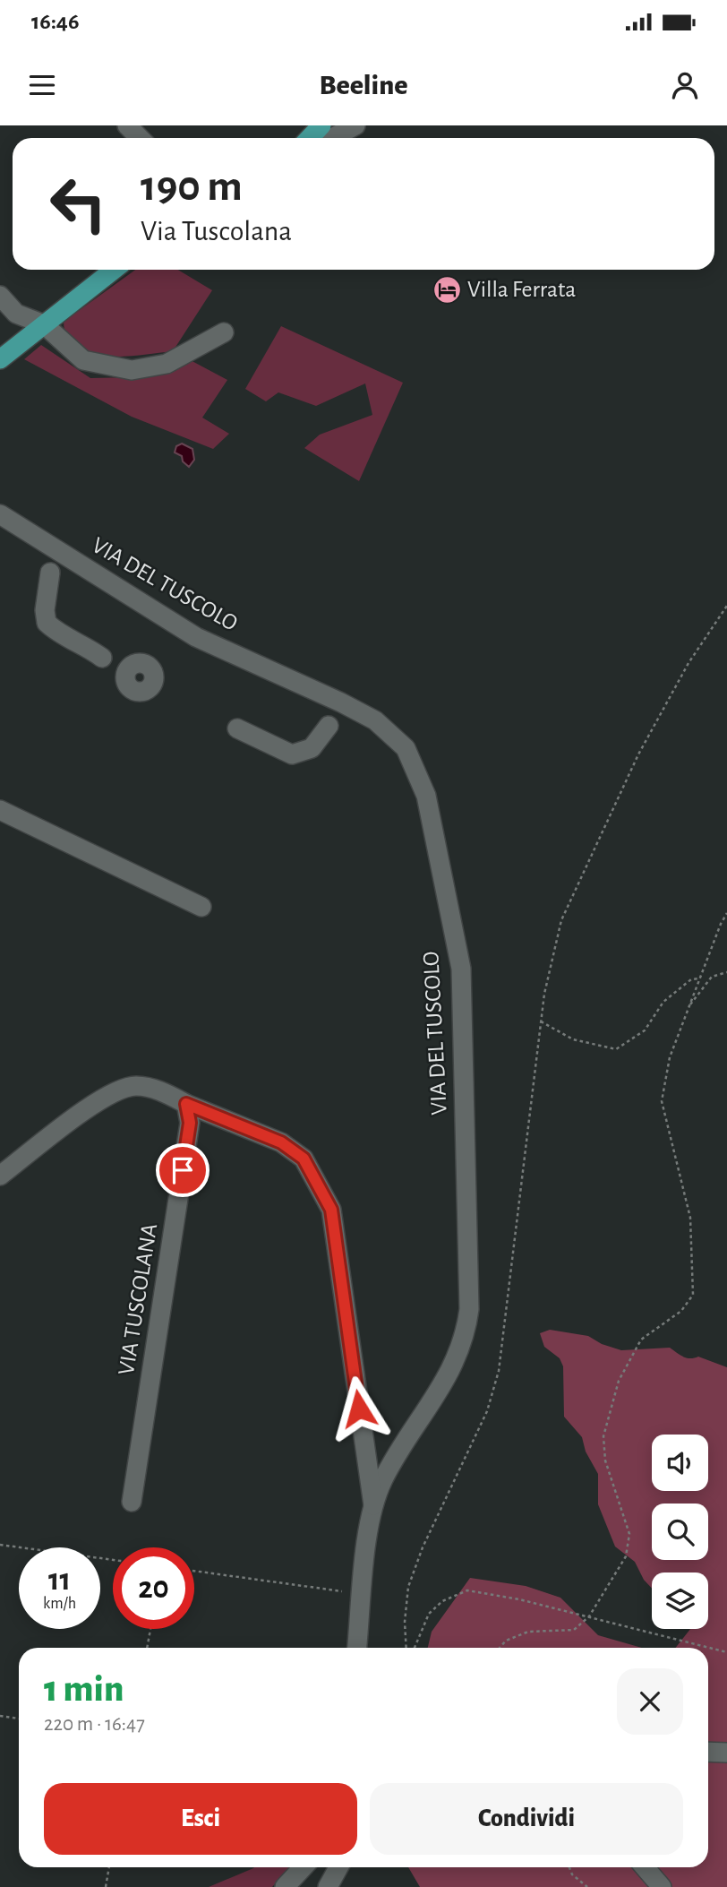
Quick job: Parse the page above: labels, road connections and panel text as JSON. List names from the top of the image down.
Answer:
{
  "streets": {
    "street": ["VIA DEL TUSCOLO", "VIA TUSCOLANA"]
  },
  "places": {
    "hotel": ["Villa Ferrata"]
  },
  "page": {
    "status": "16:46",
    "header": "Beeline",
    "turn": ["190 m", "Via Tuscolana"],
    "speed": "11 km/h",
    "limit": "20",
    "heading": ["1 min", "220 m · 16:47"],
    "buttons": ["Esci", "Condividi"]
  }
}
